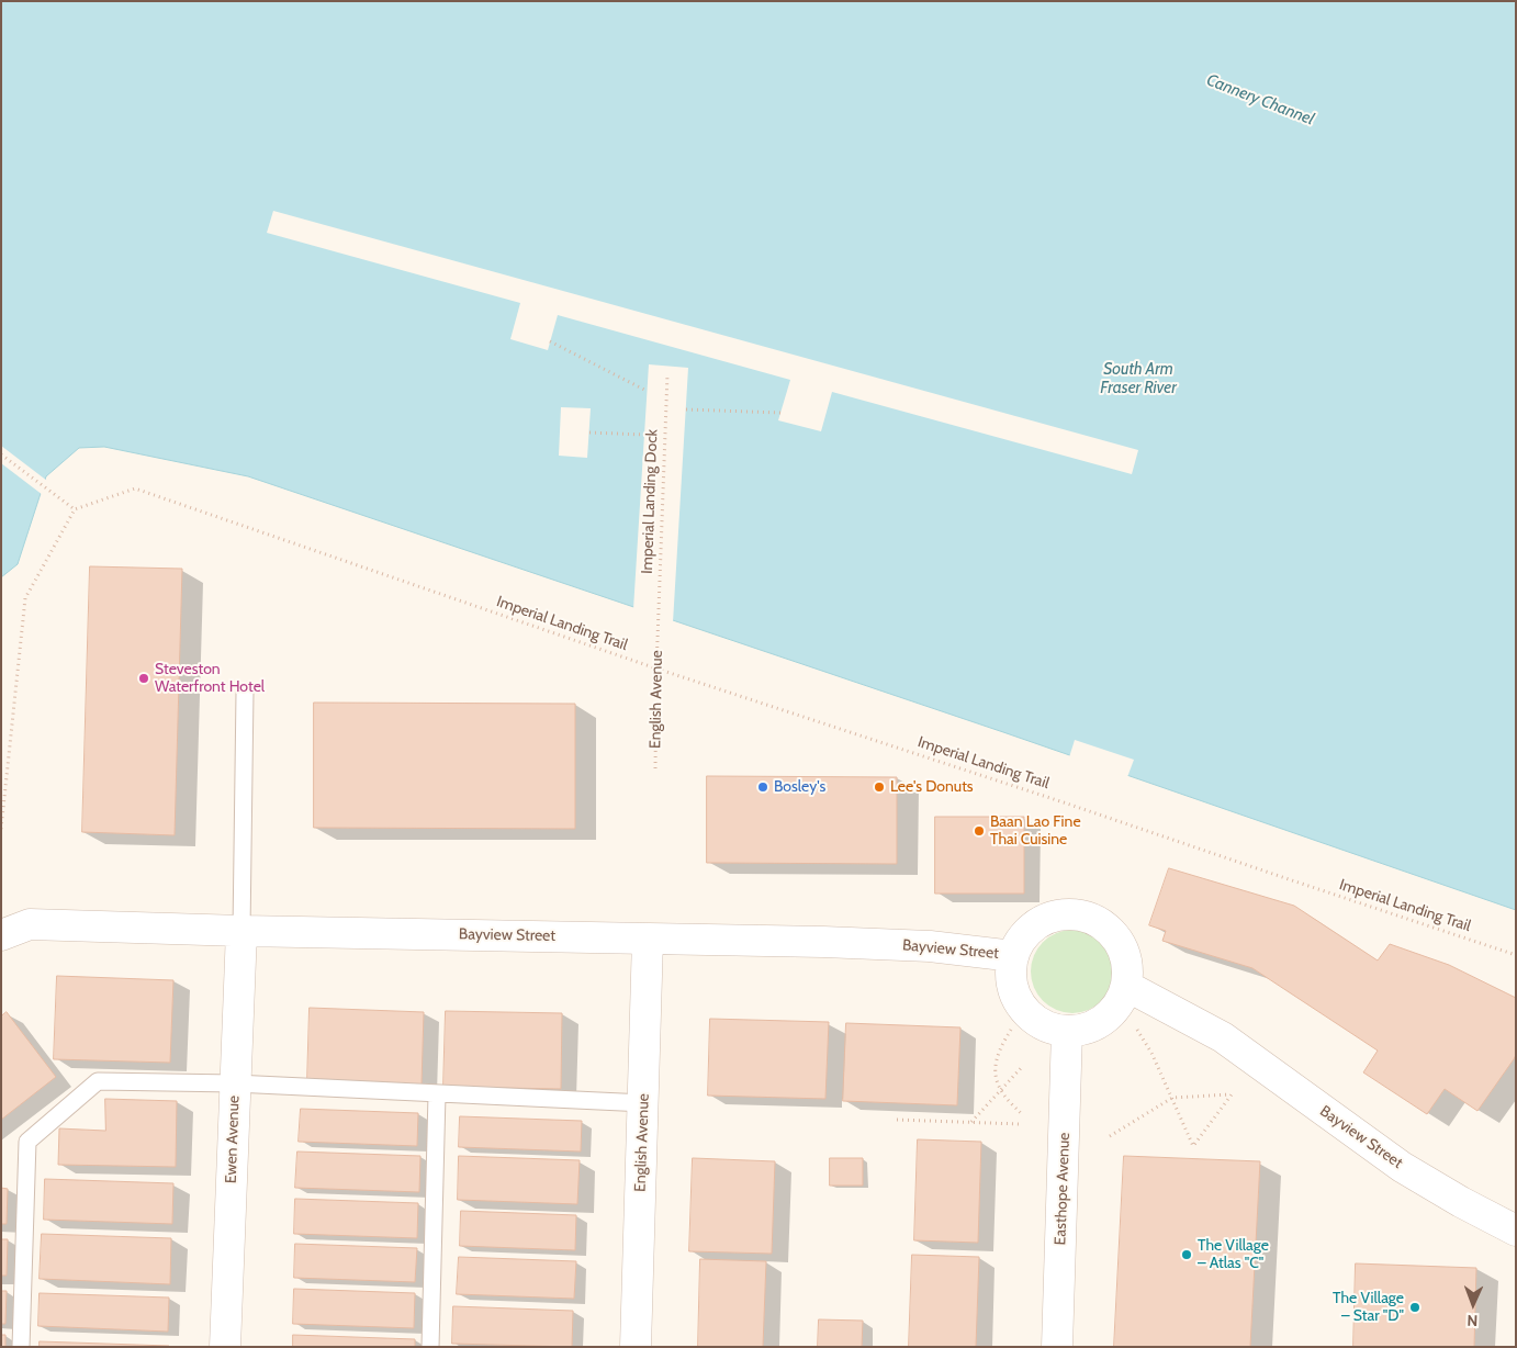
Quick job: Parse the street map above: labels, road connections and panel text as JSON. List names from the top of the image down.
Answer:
{
  "streets": {
    "street": [
      "English Avenue",
      "Bayview Street",
      "Ewen Avenue",
      "Easthope Avenue"
    ],
    "path": ["Imperial Landing Dock", "Imperial Landing Trail"]
  },
  "crossings": [
    ["Imperial Landing Dock", "English Avenue"],
    ["Imperial Landing Trail", "English Avenue"],
    ["English Avenue", "Bayview Street"],
    ["Bayview Street", "Ewen Avenue"],
    ["Bayview Street", "Easthope Avenue"]
  ],
  "water": ["Cannery Channel", "South Arm Fraser River"],
  "places": [
    "Steveston Waterfront Hotel",
    "Bosley's",
    "Lee's Donuts",
    "Baan Lao Fine Thai Cuisine",
    "The Village – Atlas \"C\"",
    "The Village – Star \"D\""
  ],
  "north": "bottom"
}
